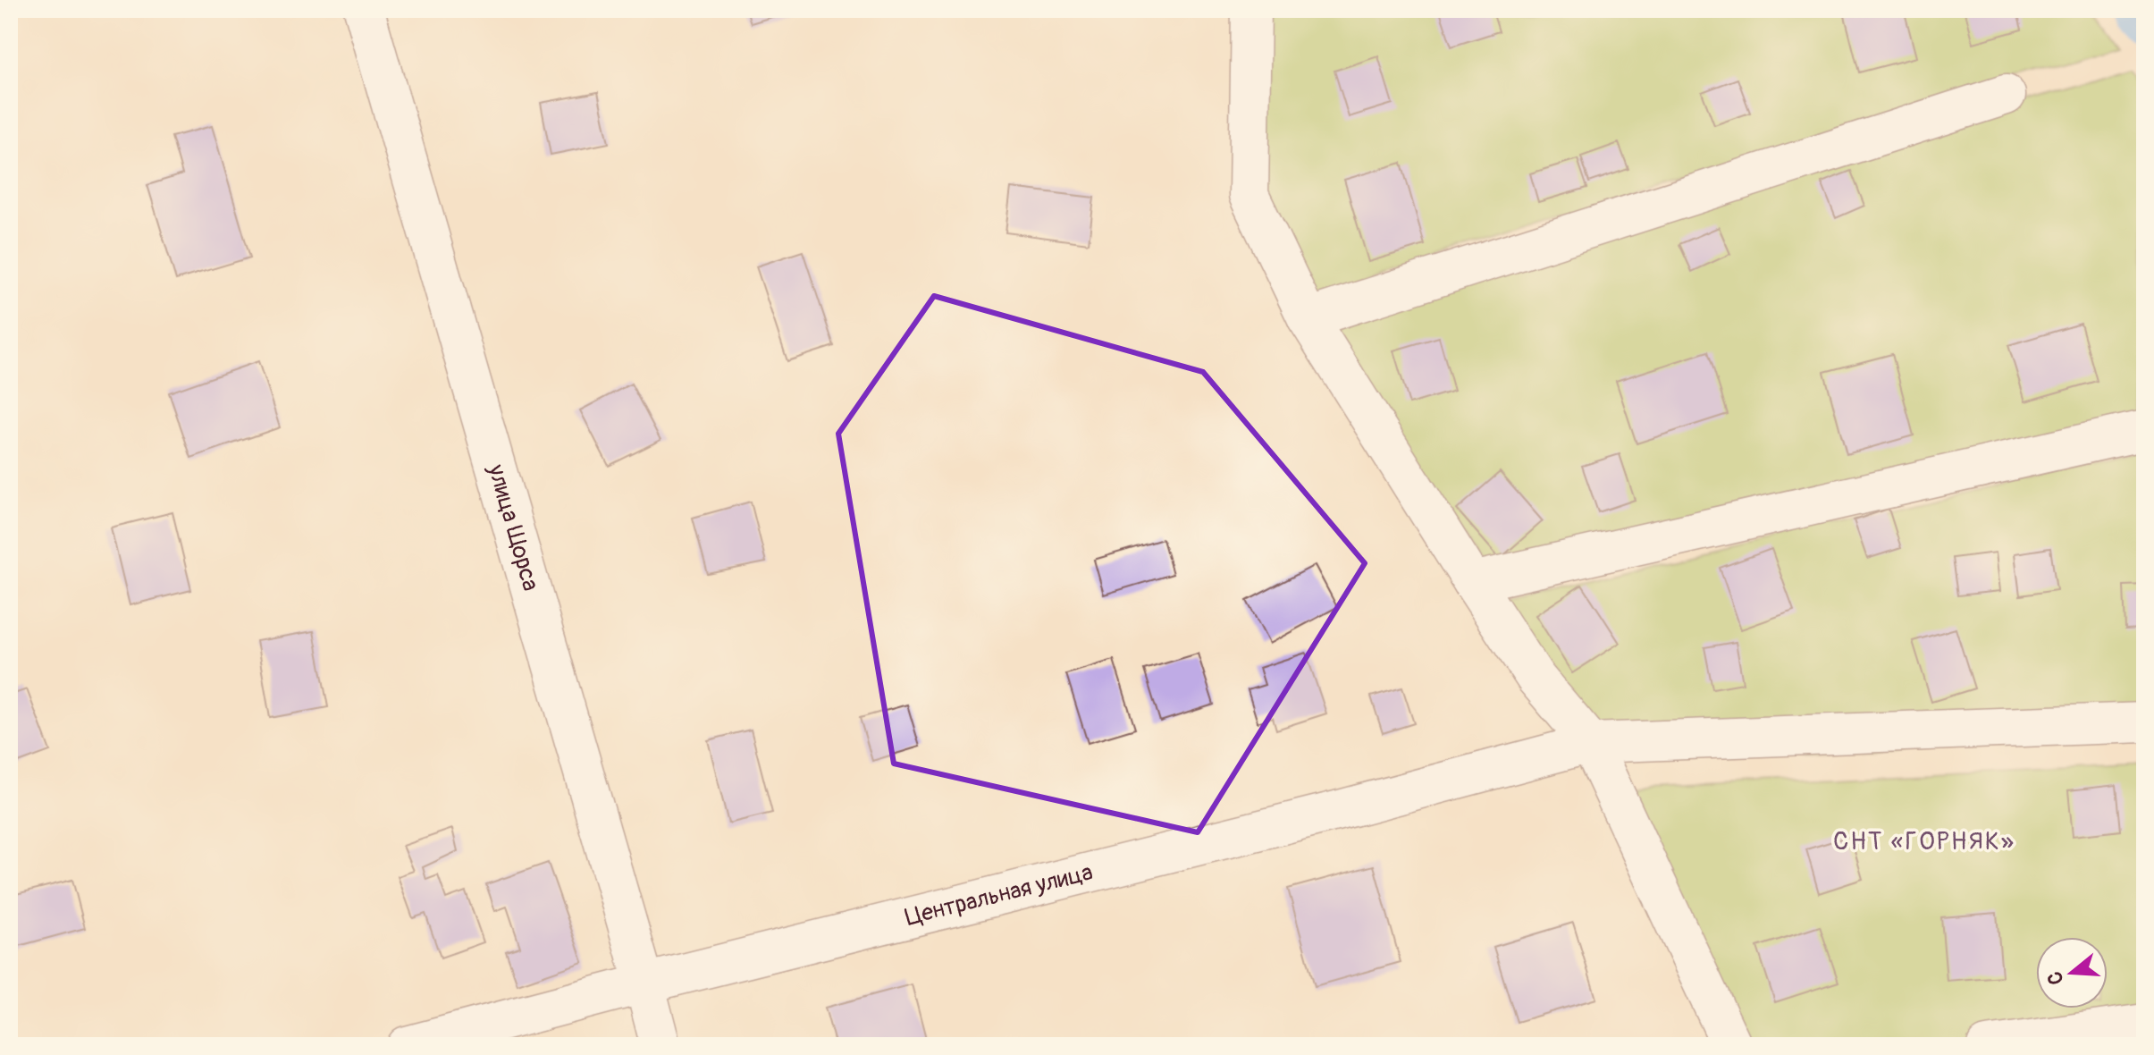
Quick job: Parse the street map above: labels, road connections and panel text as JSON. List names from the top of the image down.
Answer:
{
  "streets": {
    "street": ["улица Щорса", "Центральная улица"]
  },
  "crossings": [
    ["улица Щорса", "Центральная улица"]
  ],
  "districts": ["СНТ «ГОРНЯК»"],
  "north": "left"
}
